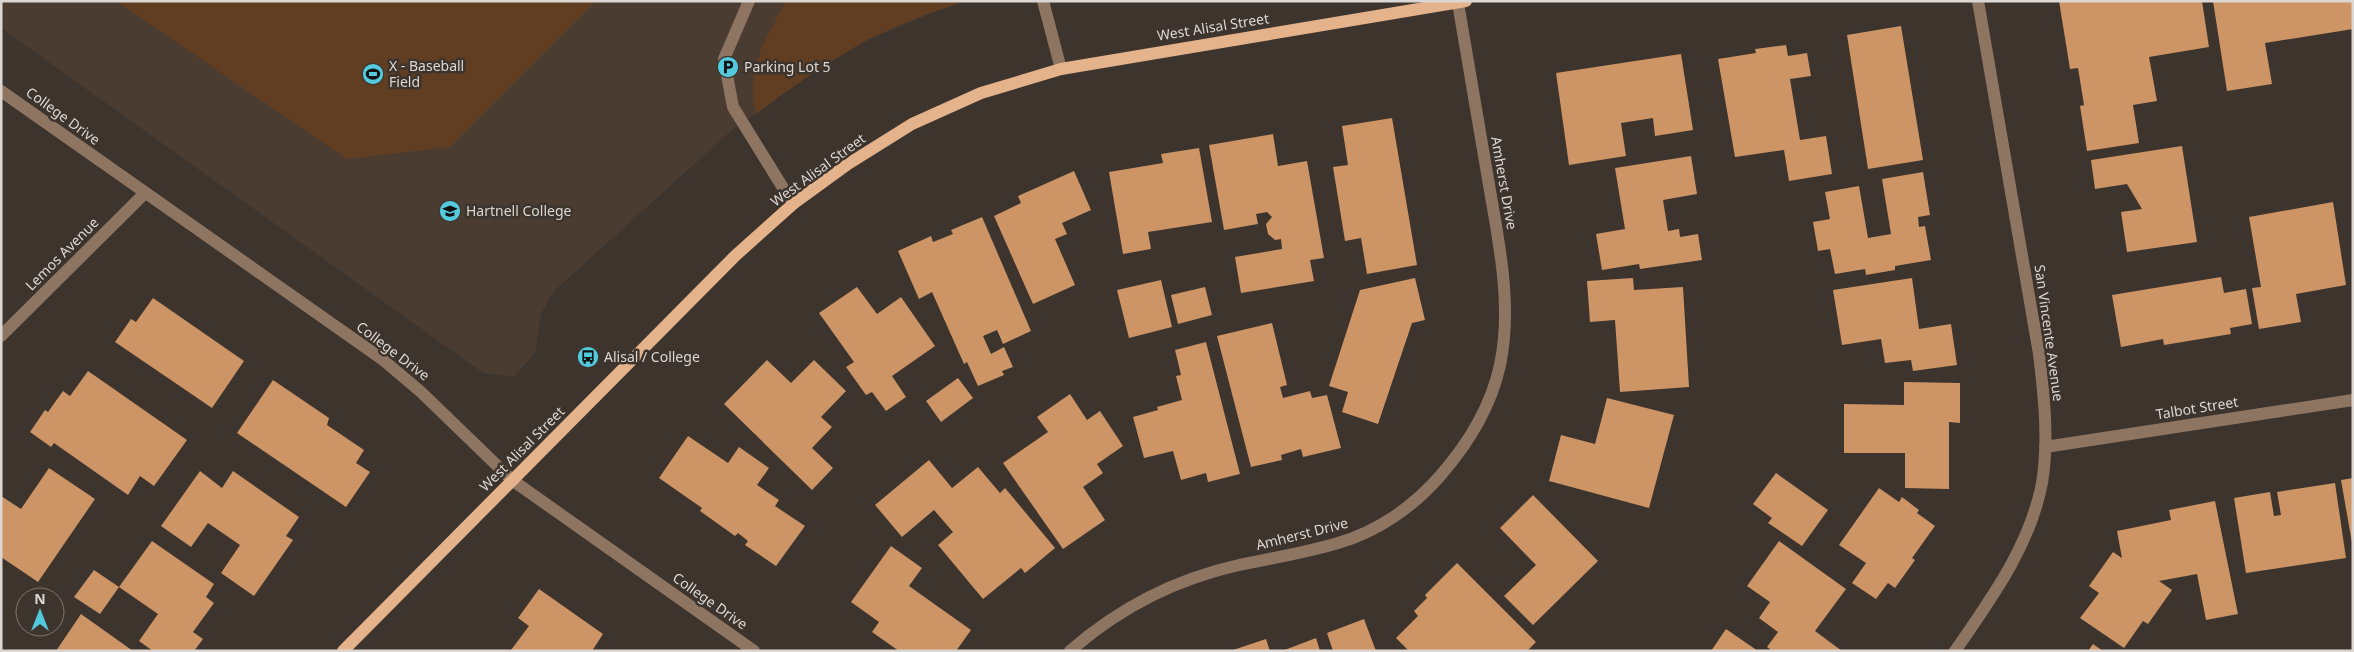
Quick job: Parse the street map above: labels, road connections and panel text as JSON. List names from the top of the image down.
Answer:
{
  "streets": {
    "main road": ["West Alisal Street"],
    "street": [
      "College Drive",
      "Amherst Drive",
      "Lemos Avenue",
      "San Vincente Avenue",
      "Talbot Street"
    ]
  },
  "crossings": [
    ["West Alisal Street", "College Drive"],
    ["West Alisal Street", "Amherst Drive"],
    ["College Drive", "Lemos Avenue"],
    ["San Vincente Avenue", "Talbot Street"]
  ],
  "places": {
    "parking": ["Parking Lot 5"],
    "sports": ["X - Baseball Field"],
    "school or university": ["Hartnell College"],
    "bus stop": ["Alisal / College"]
  },
  "north": "top"
}
